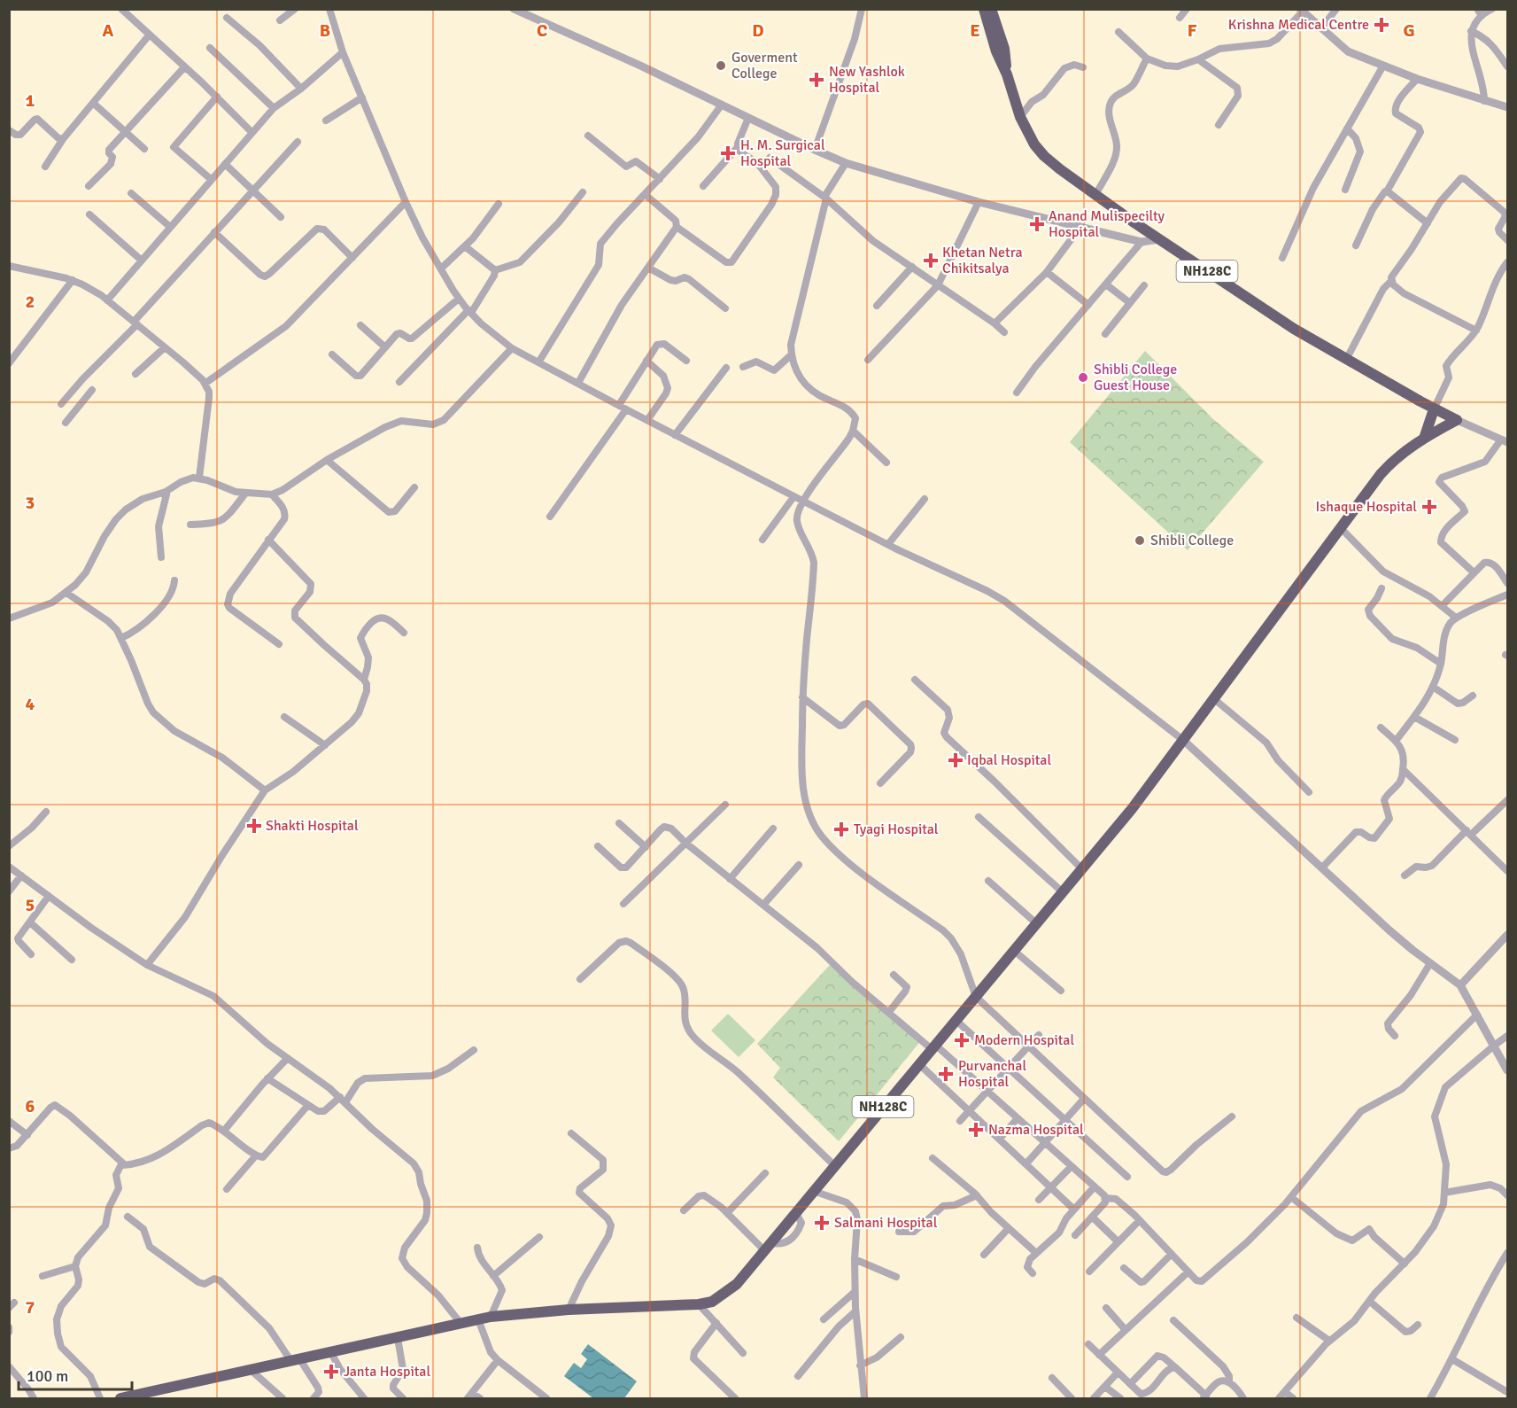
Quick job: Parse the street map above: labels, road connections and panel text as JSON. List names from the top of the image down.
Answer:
{
  "streets": {
    "highway": ["NH128C"]
  },
  "places": {
    "health": [
      "Krishna Medical Centre",
      "New Yashlok Hospital",
      "H. M. Surgical Hospital",
      "Anand Mulispecilty Hospital",
      "Khetan Netra Chikitsalya",
      "Ishaque Hospital",
      "Iqbal Hospital",
      "Shakti Hospital",
      "Tyagi Hospital",
      "Modern Hospital",
      "Purvanchal Hospital",
      "Nazma Hospital",
      "Salmani Hospital",
      "Janta Hospital"
    ],
    "other": ["Goverment College", "Shibli College Guest House", "Shibli College"]
  },
  "scale_bar": "100 m",
  "grid": {
    "columns": [
      "A",
      "B",
      "C",
      "D",
      "E",
      "F",
      "G"
    ],
    "rows": [
      "1",
      "2",
      "3",
      "4",
      "5",
      "6",
      "7"
    ]
  }
}
